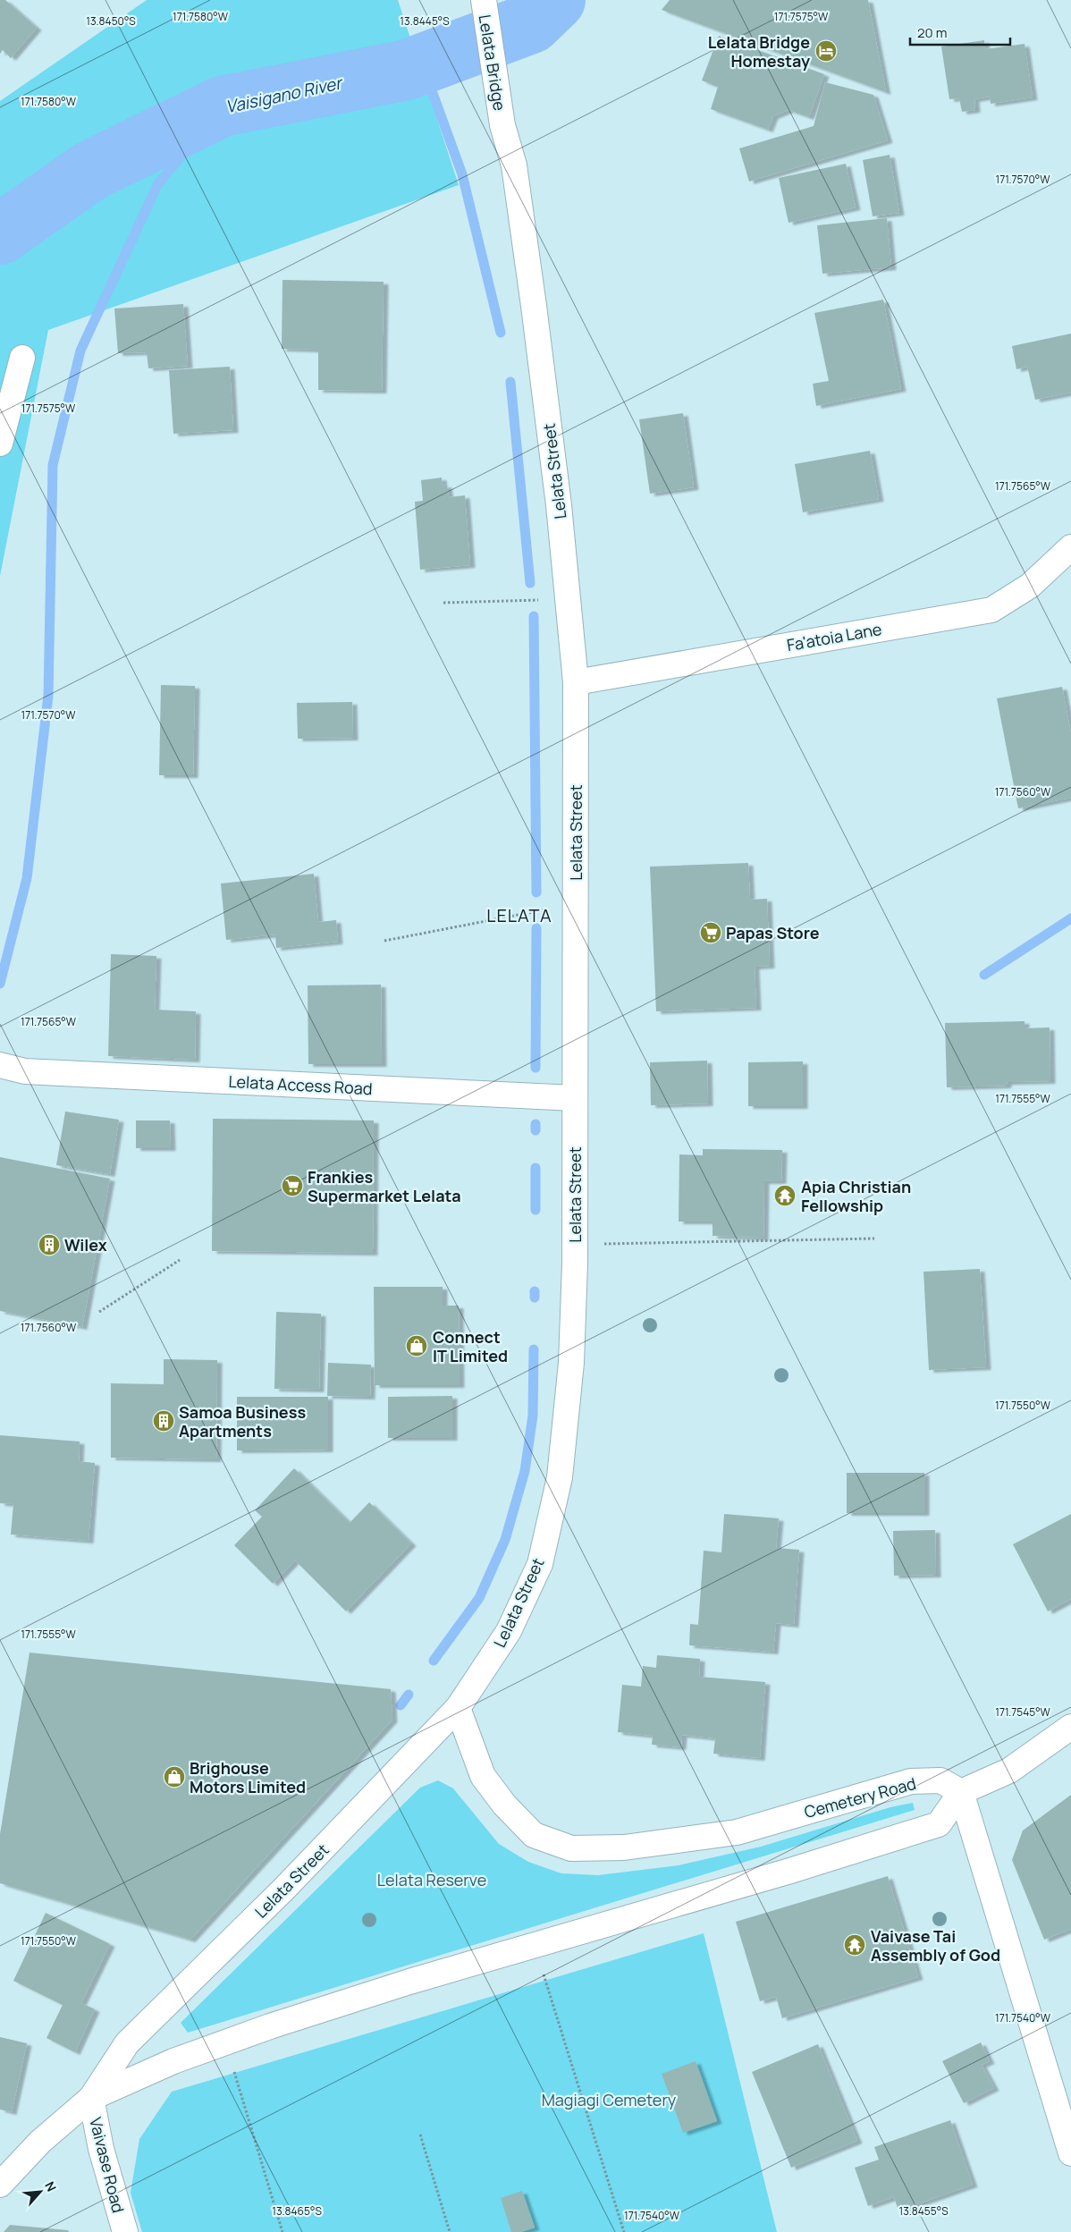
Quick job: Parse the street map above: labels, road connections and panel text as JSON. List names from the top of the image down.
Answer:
{
  "streets": {
    "street": [
      "Lelata Bridge",
      "Lelata Street",
      "Fa'atoia Lane",
      "Lelata Access Road",
      "Cemetery Road",
      "Vaivase Road"
    ]
  },
  "crossings": [
    ["Lelata Bridge", "Lelata Street"],
    ["Lelata Street", "Fa'atoia Lane"],
    ["Lelata Street", "Lelata Access Road"],
    ["Lelata Street", "Cemetery Road"],
    ["Lelata Street", "Vaivase Road"]
  ],
  "districts": ["LELATA"],
  "water": ["Vaisigano River"],
  "parks": ["Lelata Reserve", "Magiagi Cemetery"],
  "places": {
    "hotel": ["Lelata Bridge Homestay"],
    "supermarket": ["Papas Store", "Frankies Supermarket Lelata"],
    "temple": ["Apia Christian Fellowship", "Vaivase Tai Assembly of God"],
    "building": ["Wilex", "Samoa Business Apartments"],
    "shop": ["Connect IT Limited", "Brighouse Motors Limited"]
  },
  "scale_bar": "20 m",
  "north": "top right",
  "coordinates": [
    "171.7580°W",
    "171.7575°W",
    "13.8450°S",
    "13.8445°S",
    "171.7570°W",
    "171.7565°W",
    "171.7560°W",
    "171.7555°W",
    "171.7550°W",
    "171.7545°W",
    "171.7540°W",
    "13.8465°S",
    "13.8455°S"
  ]
}
